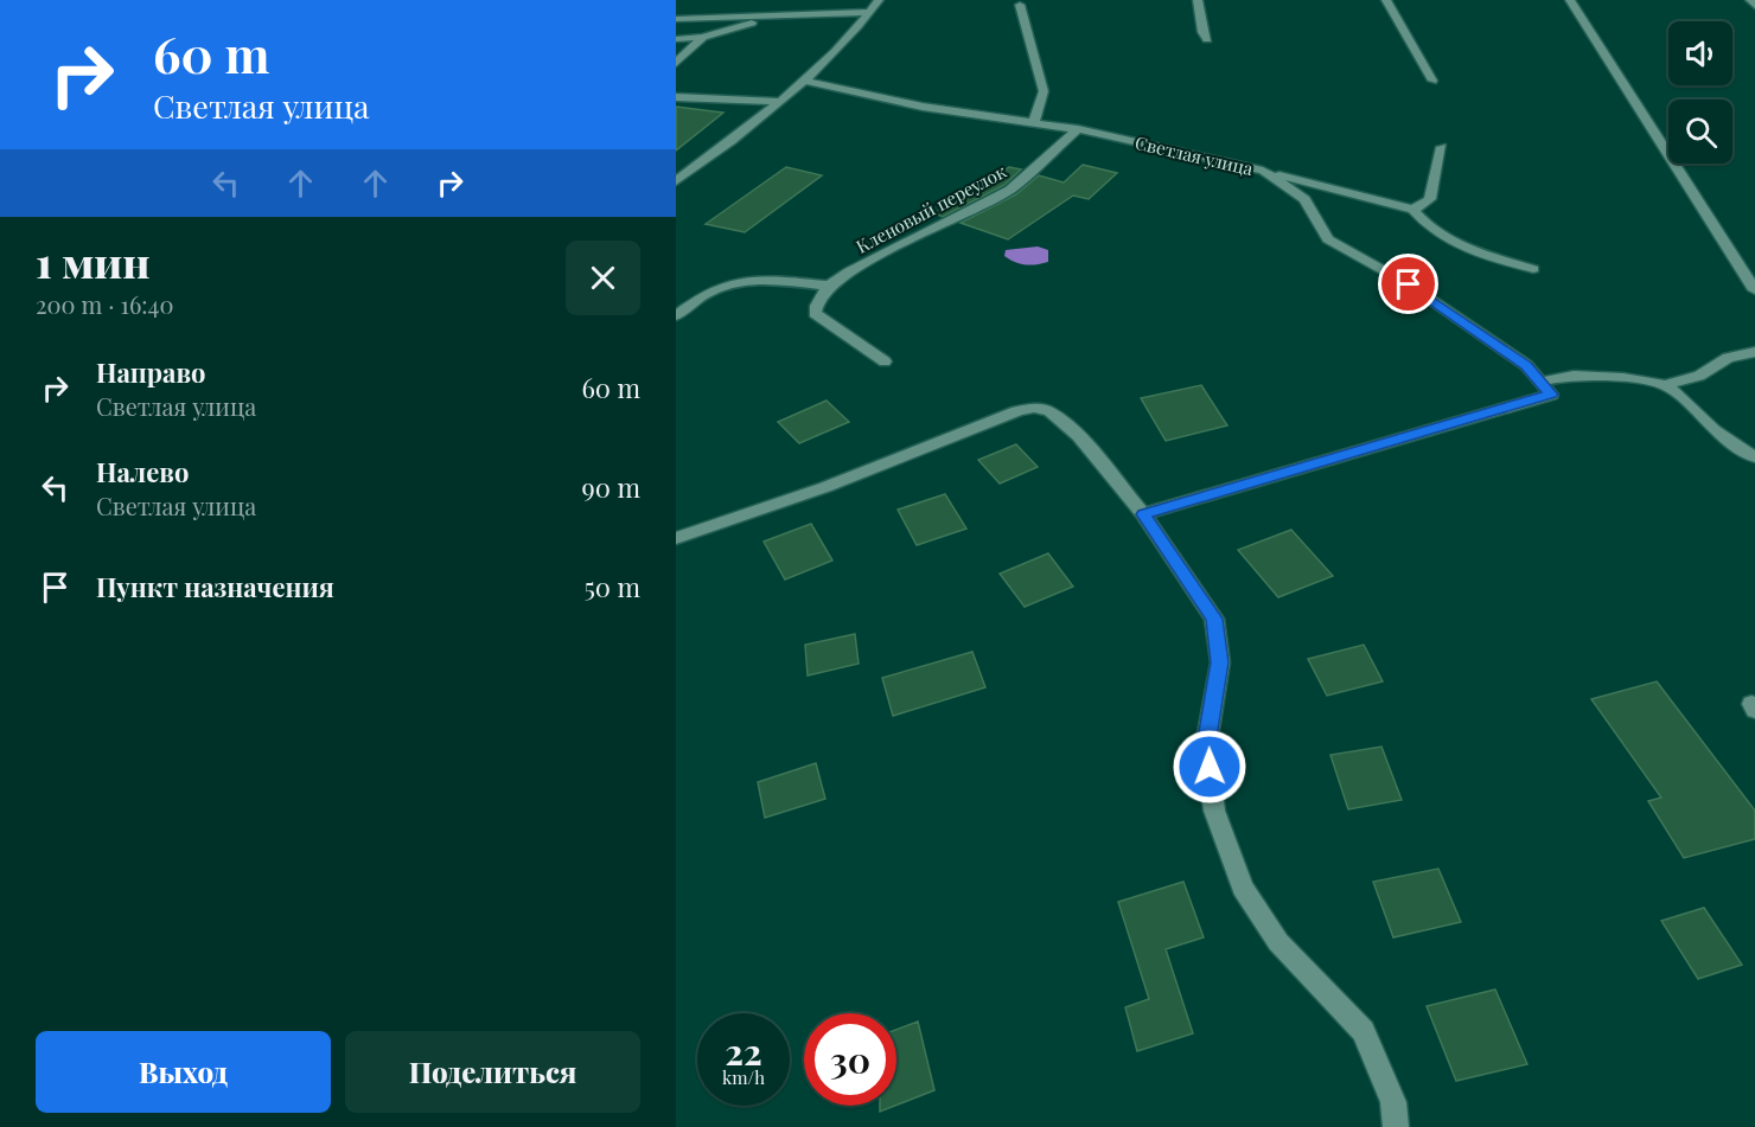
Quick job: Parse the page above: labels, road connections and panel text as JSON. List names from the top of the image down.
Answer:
{
  "streets": {
    "street": ["Светлая улица", "Кленовый переулок"]
  },
  "crossings": [
    ["Светлая улица", "Кленовый переулок"]
  ],
  "page": {
    "turn": ["60 m", "Светлая улица"],
    "heading": ["1 мин", "200 m · 16:40"],
    "list": [
      {
        "name": "Направо",
        "note": "Светлая улица",
        "value": "60 m"
      },
      {
        "name": "Налево",
        "note": "Светлая улица",
        "value": "90 m"
      },
      {
        "name": "Пункт назначения",
        "value": "50 m"
      }
    ],
    "speed": "22 km/h",
    "limit": "30",
    "buttons": ["Выход", "Поделиться"]
  }
}
